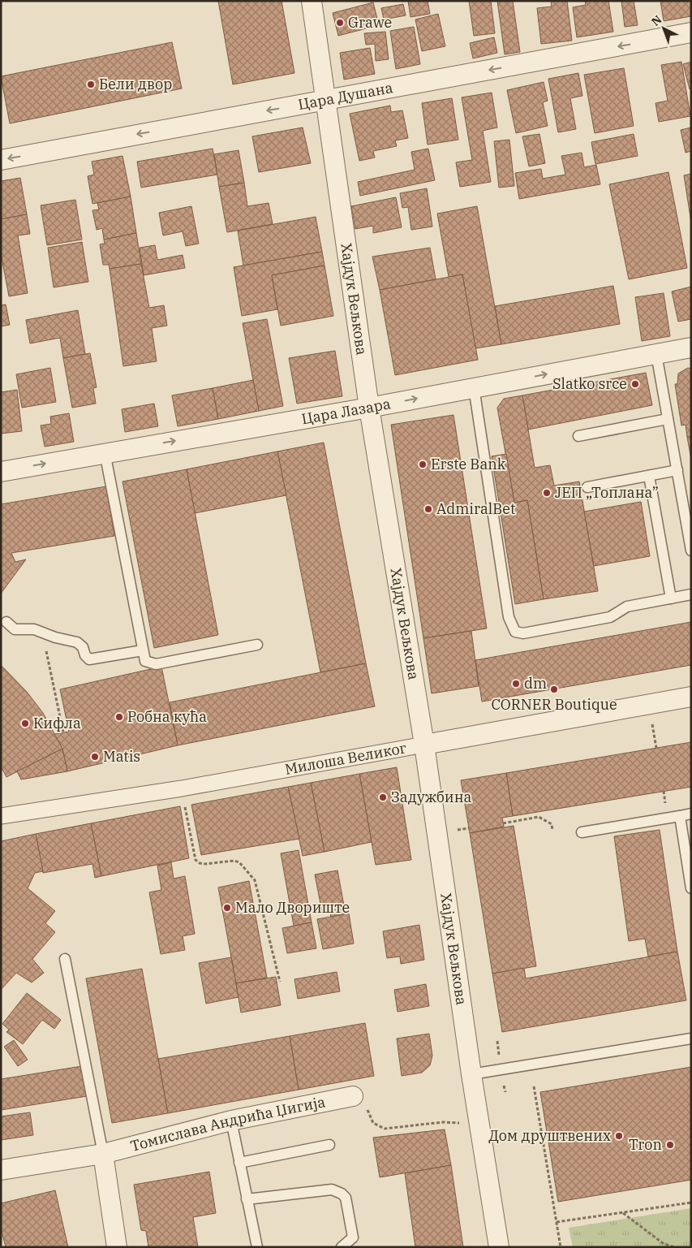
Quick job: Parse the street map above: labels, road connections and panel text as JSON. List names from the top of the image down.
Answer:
{
  "streets": {
    "street": [
      "Цара Душана",
      "Хајдук Вељкова",
      "Цара Лазара",
      "Милоша Великог",
      "Томислава Андрића Џигија"
    ]
  },
  "crossings": [
    ["Цара Душана", "Хајдук Вељкова"],
    ["Хајдук Вељкова", "Цара Лазара"],
    ["Хајдук Вељкова", "Милоша Великог"]
  ],
  "one_way": ["Цара Душана", "Цара Лазара"],
  "places": [
    "Grawe",
    "Бели двор",
    "Slatko srce",
    "Erste Bank",
    "ЈЕП „Топлана”",
    "AdmiralBet",
    "dm",
    "CORNER Boutique",
    "Робна кућа",
    "Кифла",
    "Matis",
    "Задужбина",
    "Мало Двориште",
    "Дом друштвених",
    "Tron"
  ],
  "north": "top left"
}
